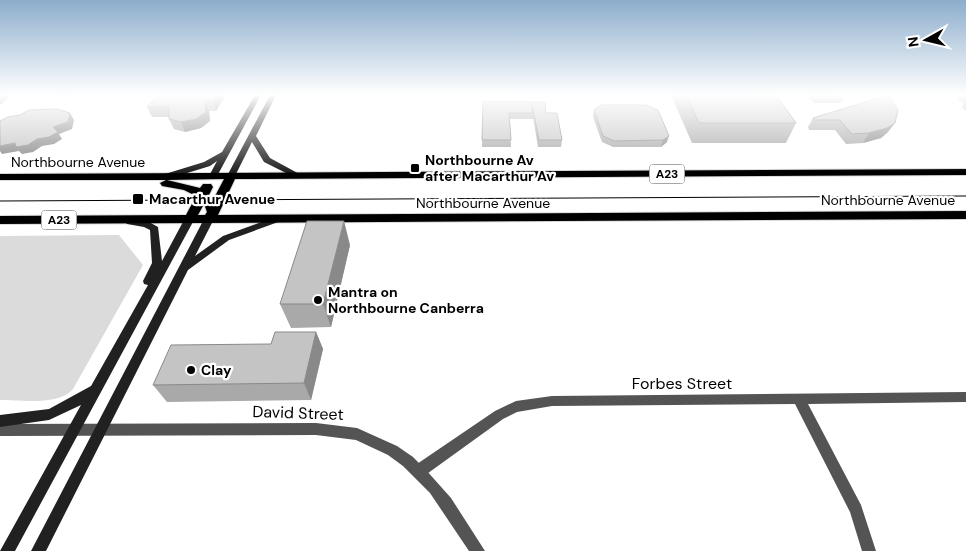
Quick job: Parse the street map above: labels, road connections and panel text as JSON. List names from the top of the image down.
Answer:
{
  "streets": {
    "highway": ["Northbourne Avenue", "A23"],
    "street": ["Forbes Street", "David Street"]
  },
  "crossings": [
    ["Forbes Street", "David Street"]
  ],
  "places": {
    "transit": ["Northbourne Av after Macarthur Av", "Macarthur Avenue"],
    "other": ["Mantra on Northbourne Canberra", "Clay"]
  },
  "north": "left"
}
